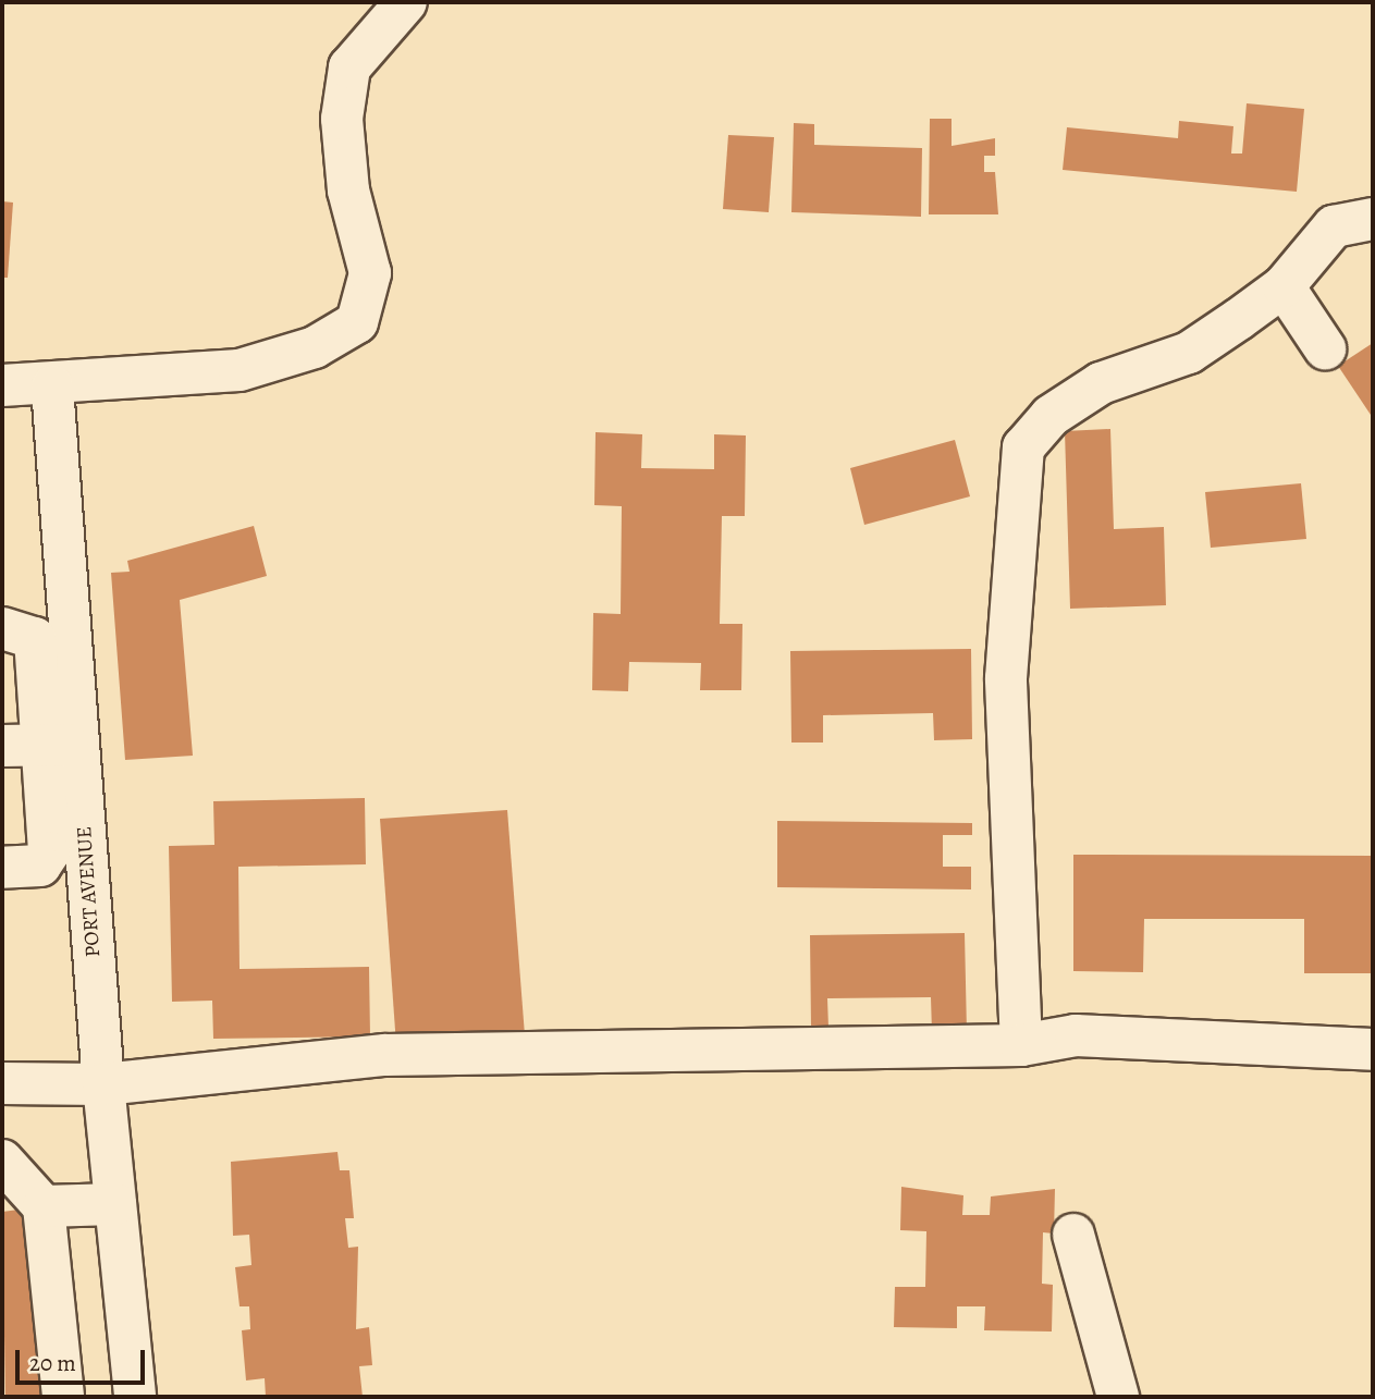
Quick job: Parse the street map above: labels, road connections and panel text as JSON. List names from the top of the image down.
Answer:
{
  "streets": {
    "street": ["PORT AVENUE"]
  },
  "scale_bar": "20 m"
}
